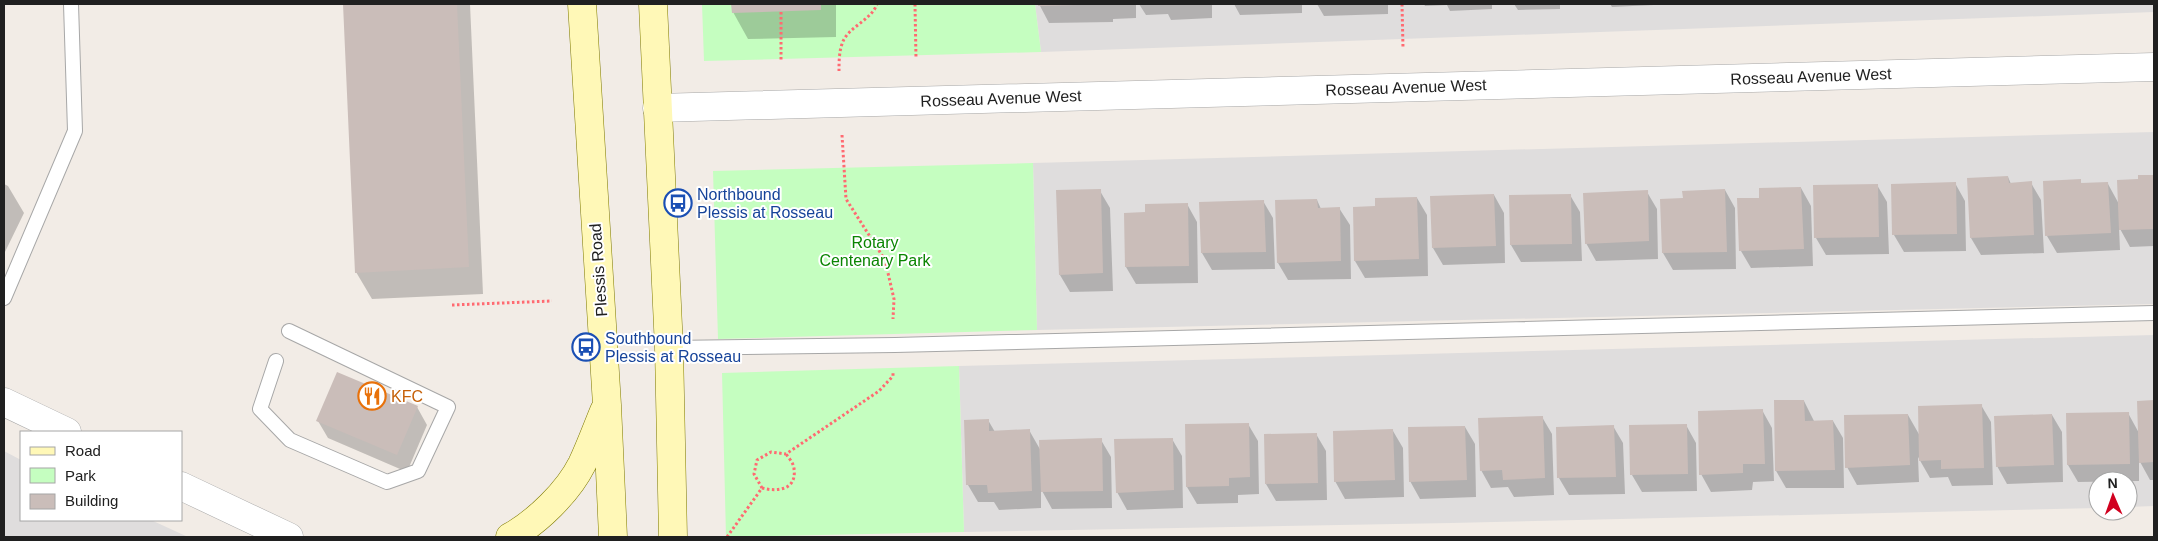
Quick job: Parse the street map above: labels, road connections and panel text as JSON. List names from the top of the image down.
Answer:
{
  "streets": {
    "main road": ["Plessis Road"],
    "street": ["Rosseau Avenue West"]
  },
  "parks": ["Rotary Centenary Park"],
  "places": {
    "bus stop": ["Northbound Plessis at Rosseau", "Southbound Plessis at Rosseau"],
    "restaurant": ["KFC"]
  },
  "legend": ["Road", "Park", "Building"],
  "north": "top"
}
